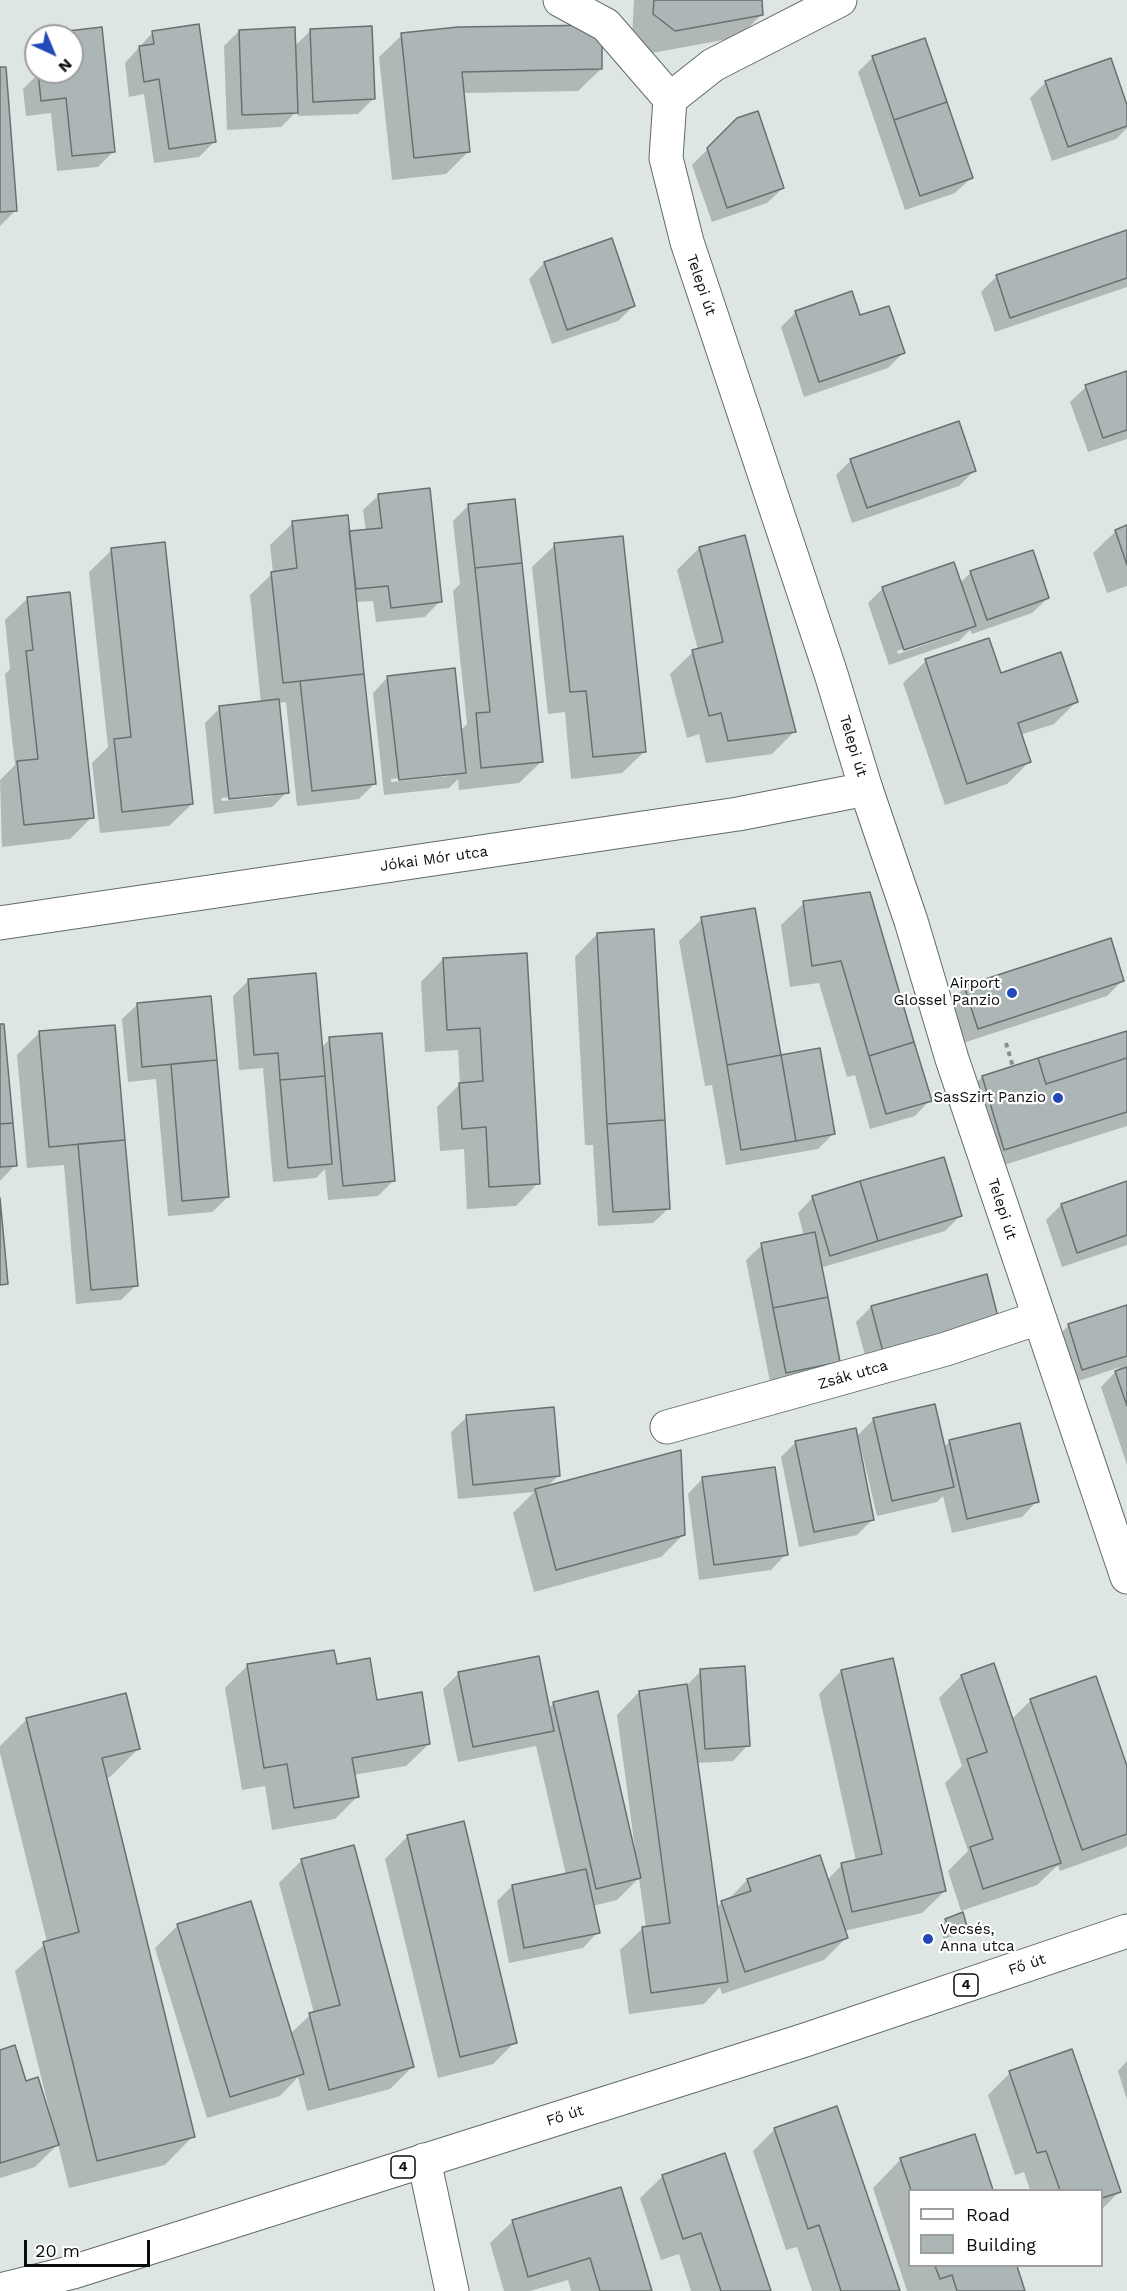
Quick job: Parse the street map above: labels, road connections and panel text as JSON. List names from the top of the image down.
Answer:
{
  "streets": {
    "main road": [
      "Telepi út",
      "Jókai Mór utca",
      "Zsák utca",
      "Fő út",
      "4"
    ]
  },
  "crossings": [
    ["Telepi út", "Jókai Mór utca"],
    ["Telepi út", "Zsák utca"]
  ],
  "places": ["Airport Glossel Panzio", "SasSzirt Panzio", "Vecsés, Anna utca"],
  "legend": ["Road", "Building"],
  "scale_bar": "20 m",
  "north": "bottom right"
}
